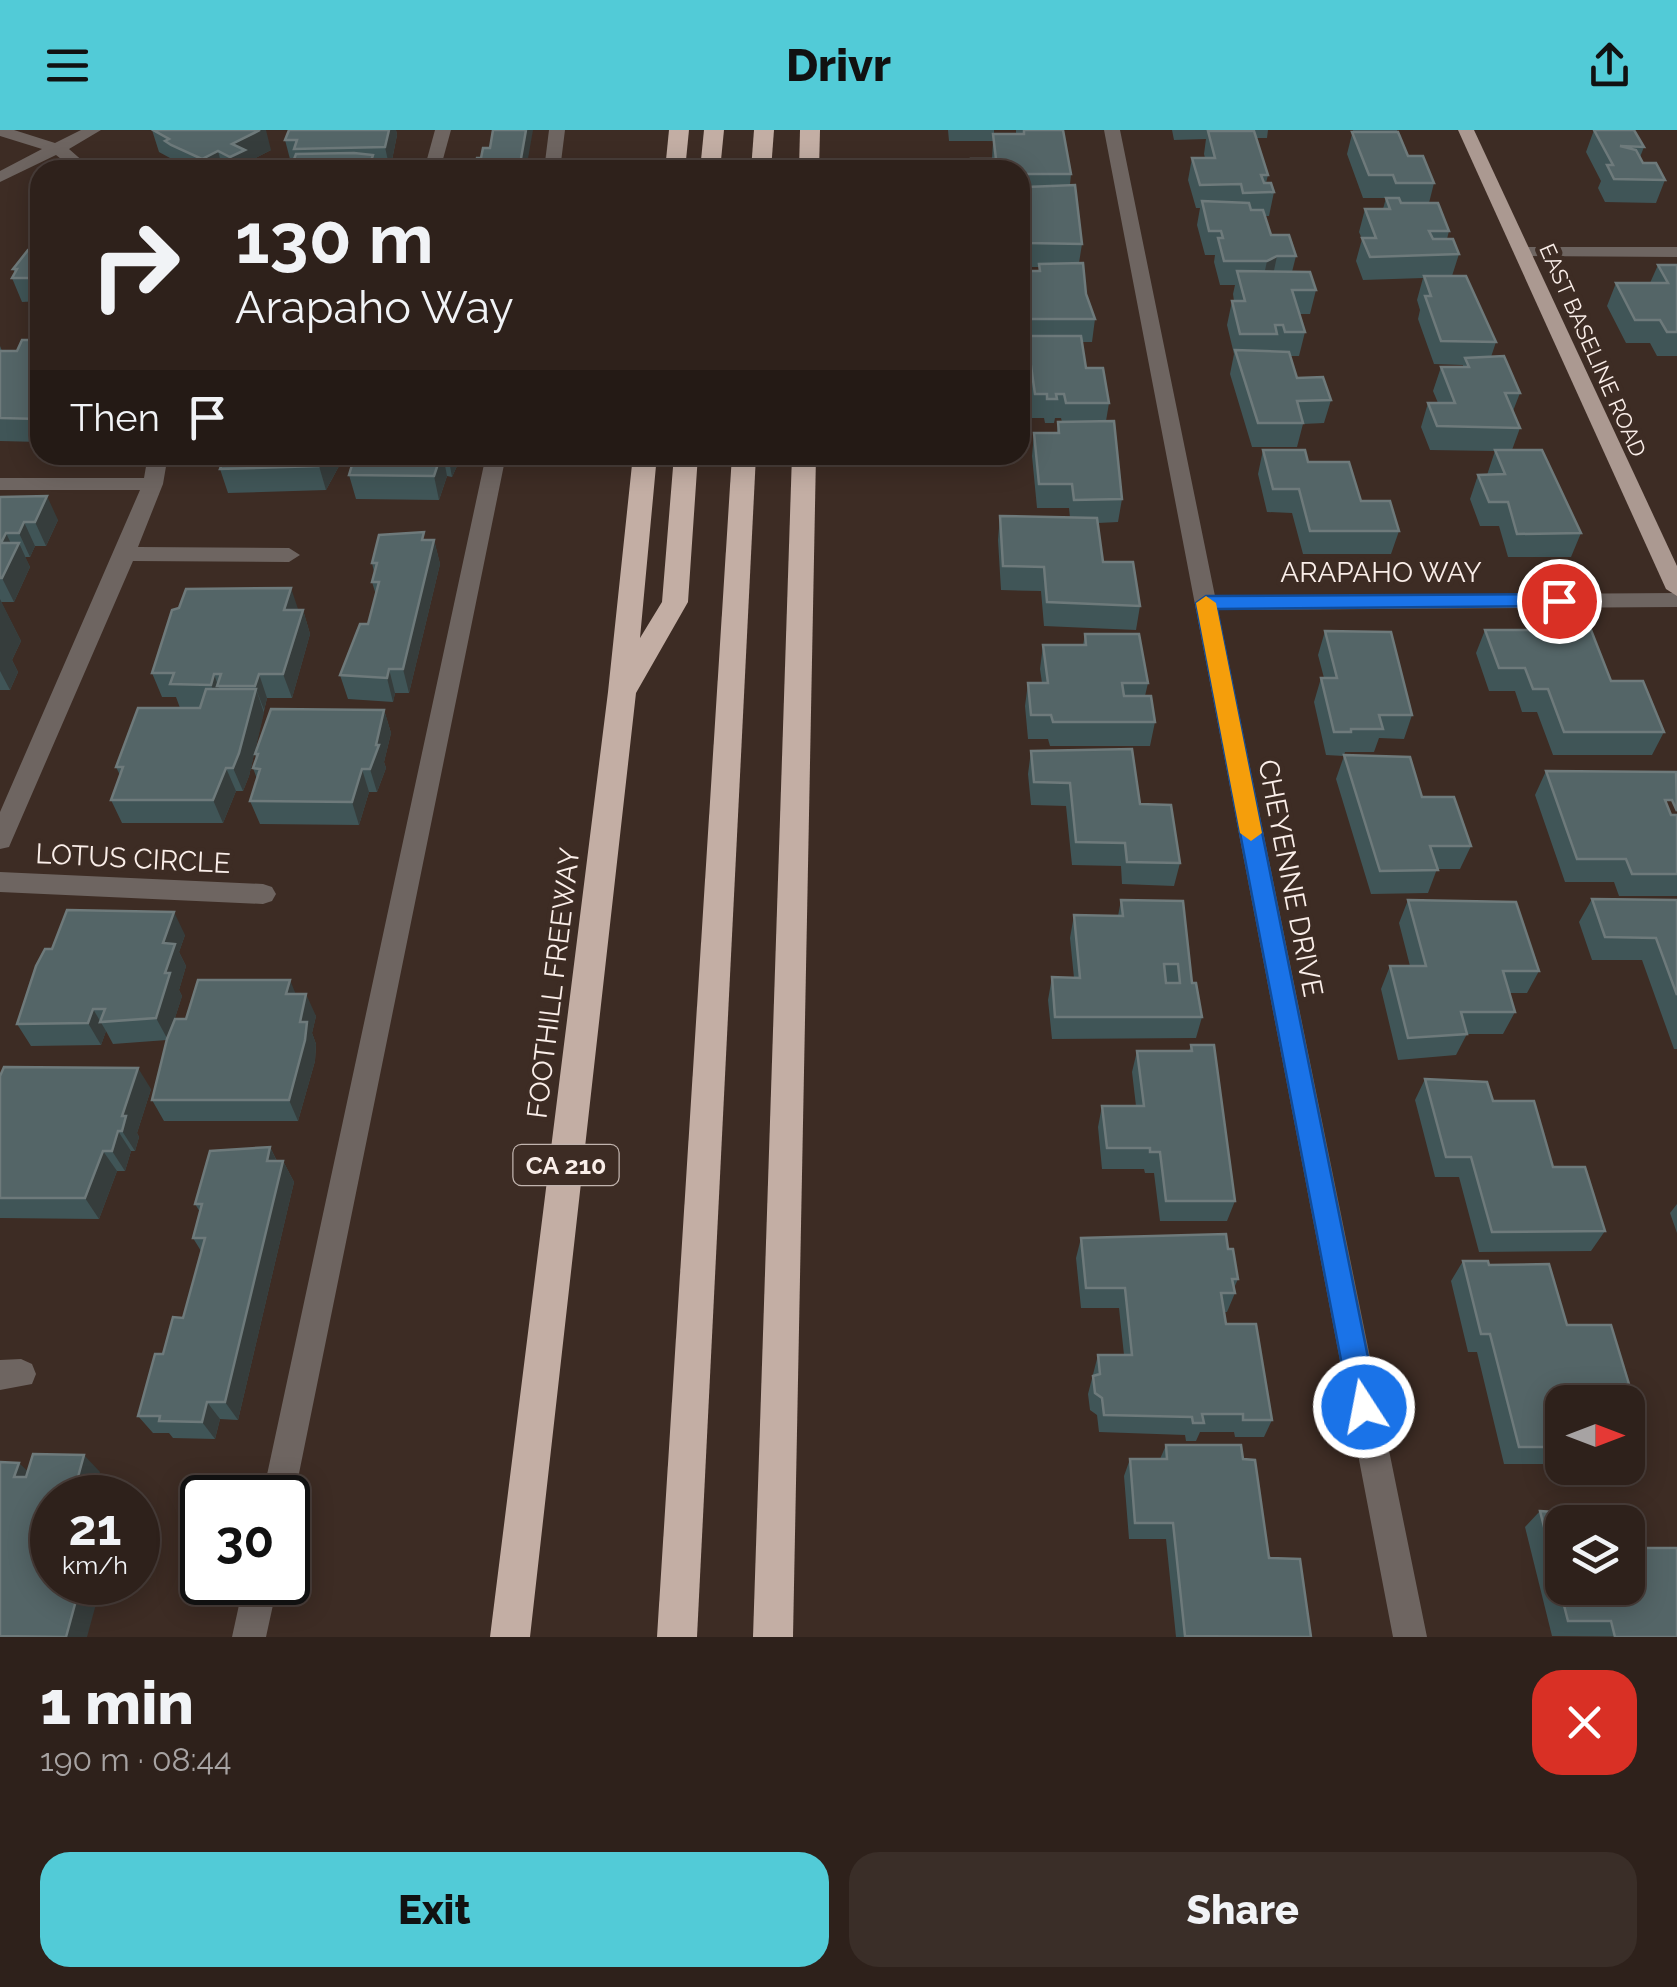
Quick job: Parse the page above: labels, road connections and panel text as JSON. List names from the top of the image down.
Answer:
{
  "streets": {
    "highway": ["FOOTHILL FREEWAY", "CA 210"],
    "main road": ["EAST BASELINE ROAD"],
    "street": ["ARAPAHO WAY", "LOTUS CIRCLE", "CHEYENNE DRIVE"]
  },
  "crossings": [
    ["ARAPAHO WAY", "CHEYENNE DRIVE"]
  ],
  "north": "right",
  "page": {
    "header": "Drivr",
    "turn": ["130 m", "Arapaho Way"],
    "then": "Then",
    "speed": "21 km/h",
    "limit": "30",
    "heading": ["1 min", "190 m · 08:44"],
    "buttons": ["Exit", "Share"]
  }
}
